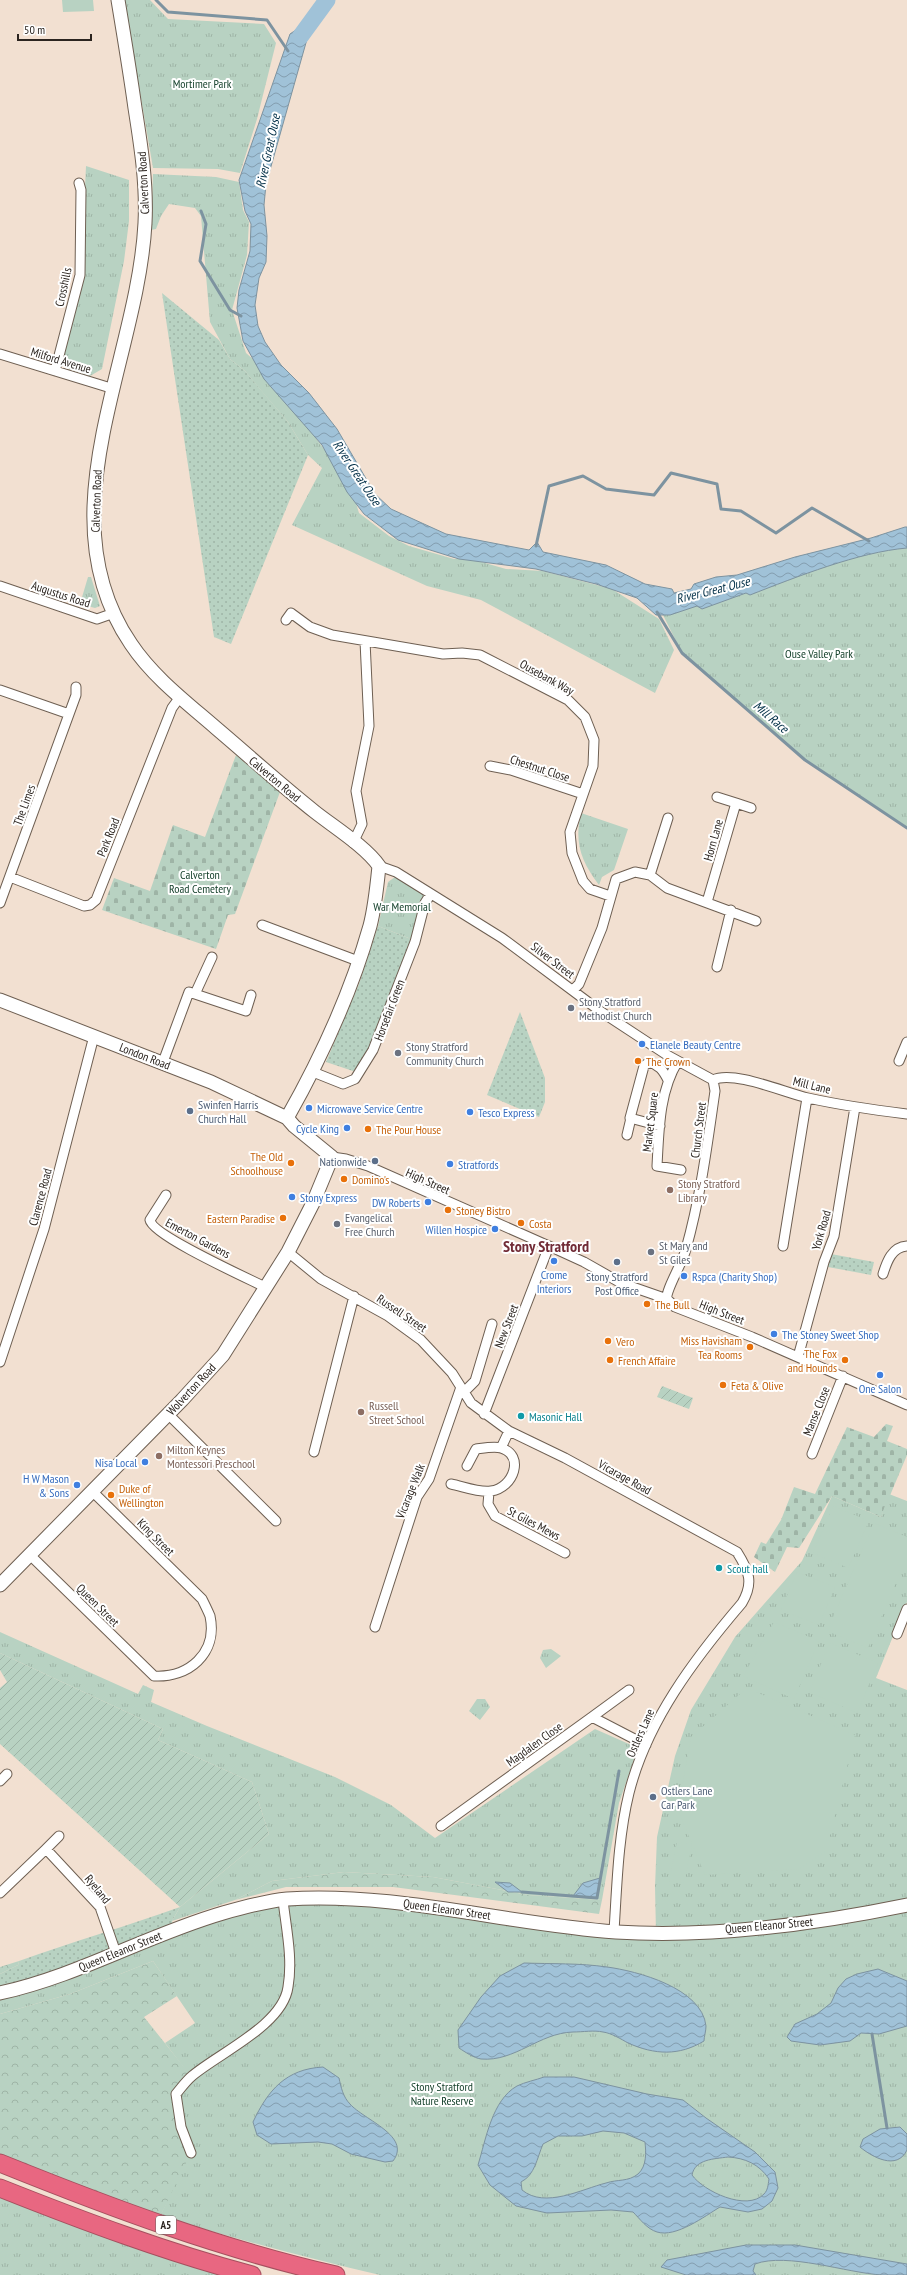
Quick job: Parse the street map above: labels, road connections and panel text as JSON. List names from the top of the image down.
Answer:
{
  "streets": {
    "highway": ["A5"],
    "street": [
      "Calverton Road",
      "Crosshills",
      "Milford Avenue",
      "Augustus Road",
      "Ousebank Way",
      "Chestnut Close",
      "The Limes",
      "Park Road",
      "Horn Lane",
      "Silver Street",
      "Horsefair Green",
      "London Road",
      "Mill Lane",
      "Market Square",
      "Church Street",
      "High Street",
      "Clarence Road",
      "York Road",
      "Emerton Gardens",
      "Russell Street",
      "New Street",
      "Wolverton Road",
      "Manse Close",
      "Vicarage Road",
      "Vicarage Walk",
      "St Giles Mews",
      "King Street",
      "Queen Street",
      "Ostlers Lane",
      "Magdalen Close",
      "Ryeland",
      "Queen Eleanor Street"
    ]
  },
  "crossings": [
    ["Calverton Road", "Milford Avenue"],
    ["Calverton Road", "Augustus Road"],
    ["Calverton Road", "Park Road"],
    ["Calverton Road", "Silver Street"],
    ["Crosshills", "Milford Avenue"],
    ["Ousebank Way", "Chestnut Close"],
    ["The Limes", "Park Road"],
    ["Silver Street", "Horsefair Green"],
    ["Silver Street", "Mill Lane"],
    ["Silver Street", "Market Square"],
    ["Silver Street", "Church Street"],
    ["London Road", "High Street"],
    ["London Road", "Clarence Road"],
    ["London Road", "Wolverton Road"],
    ["Mill Lane", "Church Street"],
    ["Mill Lane", "York Road"],
    ["Church Street", "High Street"],
    ["High Street", "York Road"],
    ["High Street", "New Street"],
    ["High Street", "Wolverton Road"],
    ["High Street", "Manse Close"],
    ["Emerton Gardens", "Wolverton Road"],
    ["Russell Street", "New Street"],
    ["Russell Street", "Wolverton Road"],
    ["Russell Street", "Vicarage Road"],
    ["Russell Street", "Vicarage Walk"],
    ["New Street", "Vicarage Road"],
    ["Wolverton Road", "King Street"],
    ["Wolverton Road", "Queen Street"],
    ["Vicarage Road", "Ostlers Lane"],
    ["King Street", "Queen Street"],
    ["Ostlers Lane", "Queen Eleanor Street"],
    ["Ryeland", "Queen Eleanor Street"]
  ],
  "districts": ["Stony Stratford"],
  "water": ["River Great Ouse", "Mill Race"],
  "parks": [
    "Mortimer Park",
    "Ouse Valley Park",
    "Calverton Road Cemetery",
    "War Memorial",
    "Stony Stratford Nature Reserve"
  ],
  "places": [
    "Stony Stratford Methodist Church",
    "Elanele Beauty Centre",
    "Stony Stratford Community Church",
    "The Crown",
    "Microwave Service Centre",
    "Swinfen Harris Church Hall",
    "Tesco Express",
    "Cycle King",
    "The Pour House",
    "Nationwide",
    "The Old Schoolhouse",
    "Stratfords",
    "Domino's",
    "Stony Stratford Library",
    "Stony Express",
    "DW Roberts",
    "Stoney Bistro",
    "Eastern Paradise",
    "Costa",
    "Evangelical Free Church",
    "Willen Hospice",
    "St Mary and St Giles",
    "Crome Interiors",
    "Stony Stratford Post Office",
    "Rspca (Charity Shop)",
    "The Bull",
    "The Stoney Sweet Shop",
    "Vero",
    "Miss Havisham Tea Rooms",
    "French Affaire",
    "The Fox and Hounds",
    "One Salon",
    "Feta & Olive",
    "Russell Street School",
    "Masonic Hall",
    "Milton Keynes Montessori Preschool",
    "Nisa Local",
    "H W Mason & Sons",
    "Duke of Wellington",
    "Scout hall",
    "Ostlers Lane Car Park"
  ],
  "scale_bar": "50 m"
}
